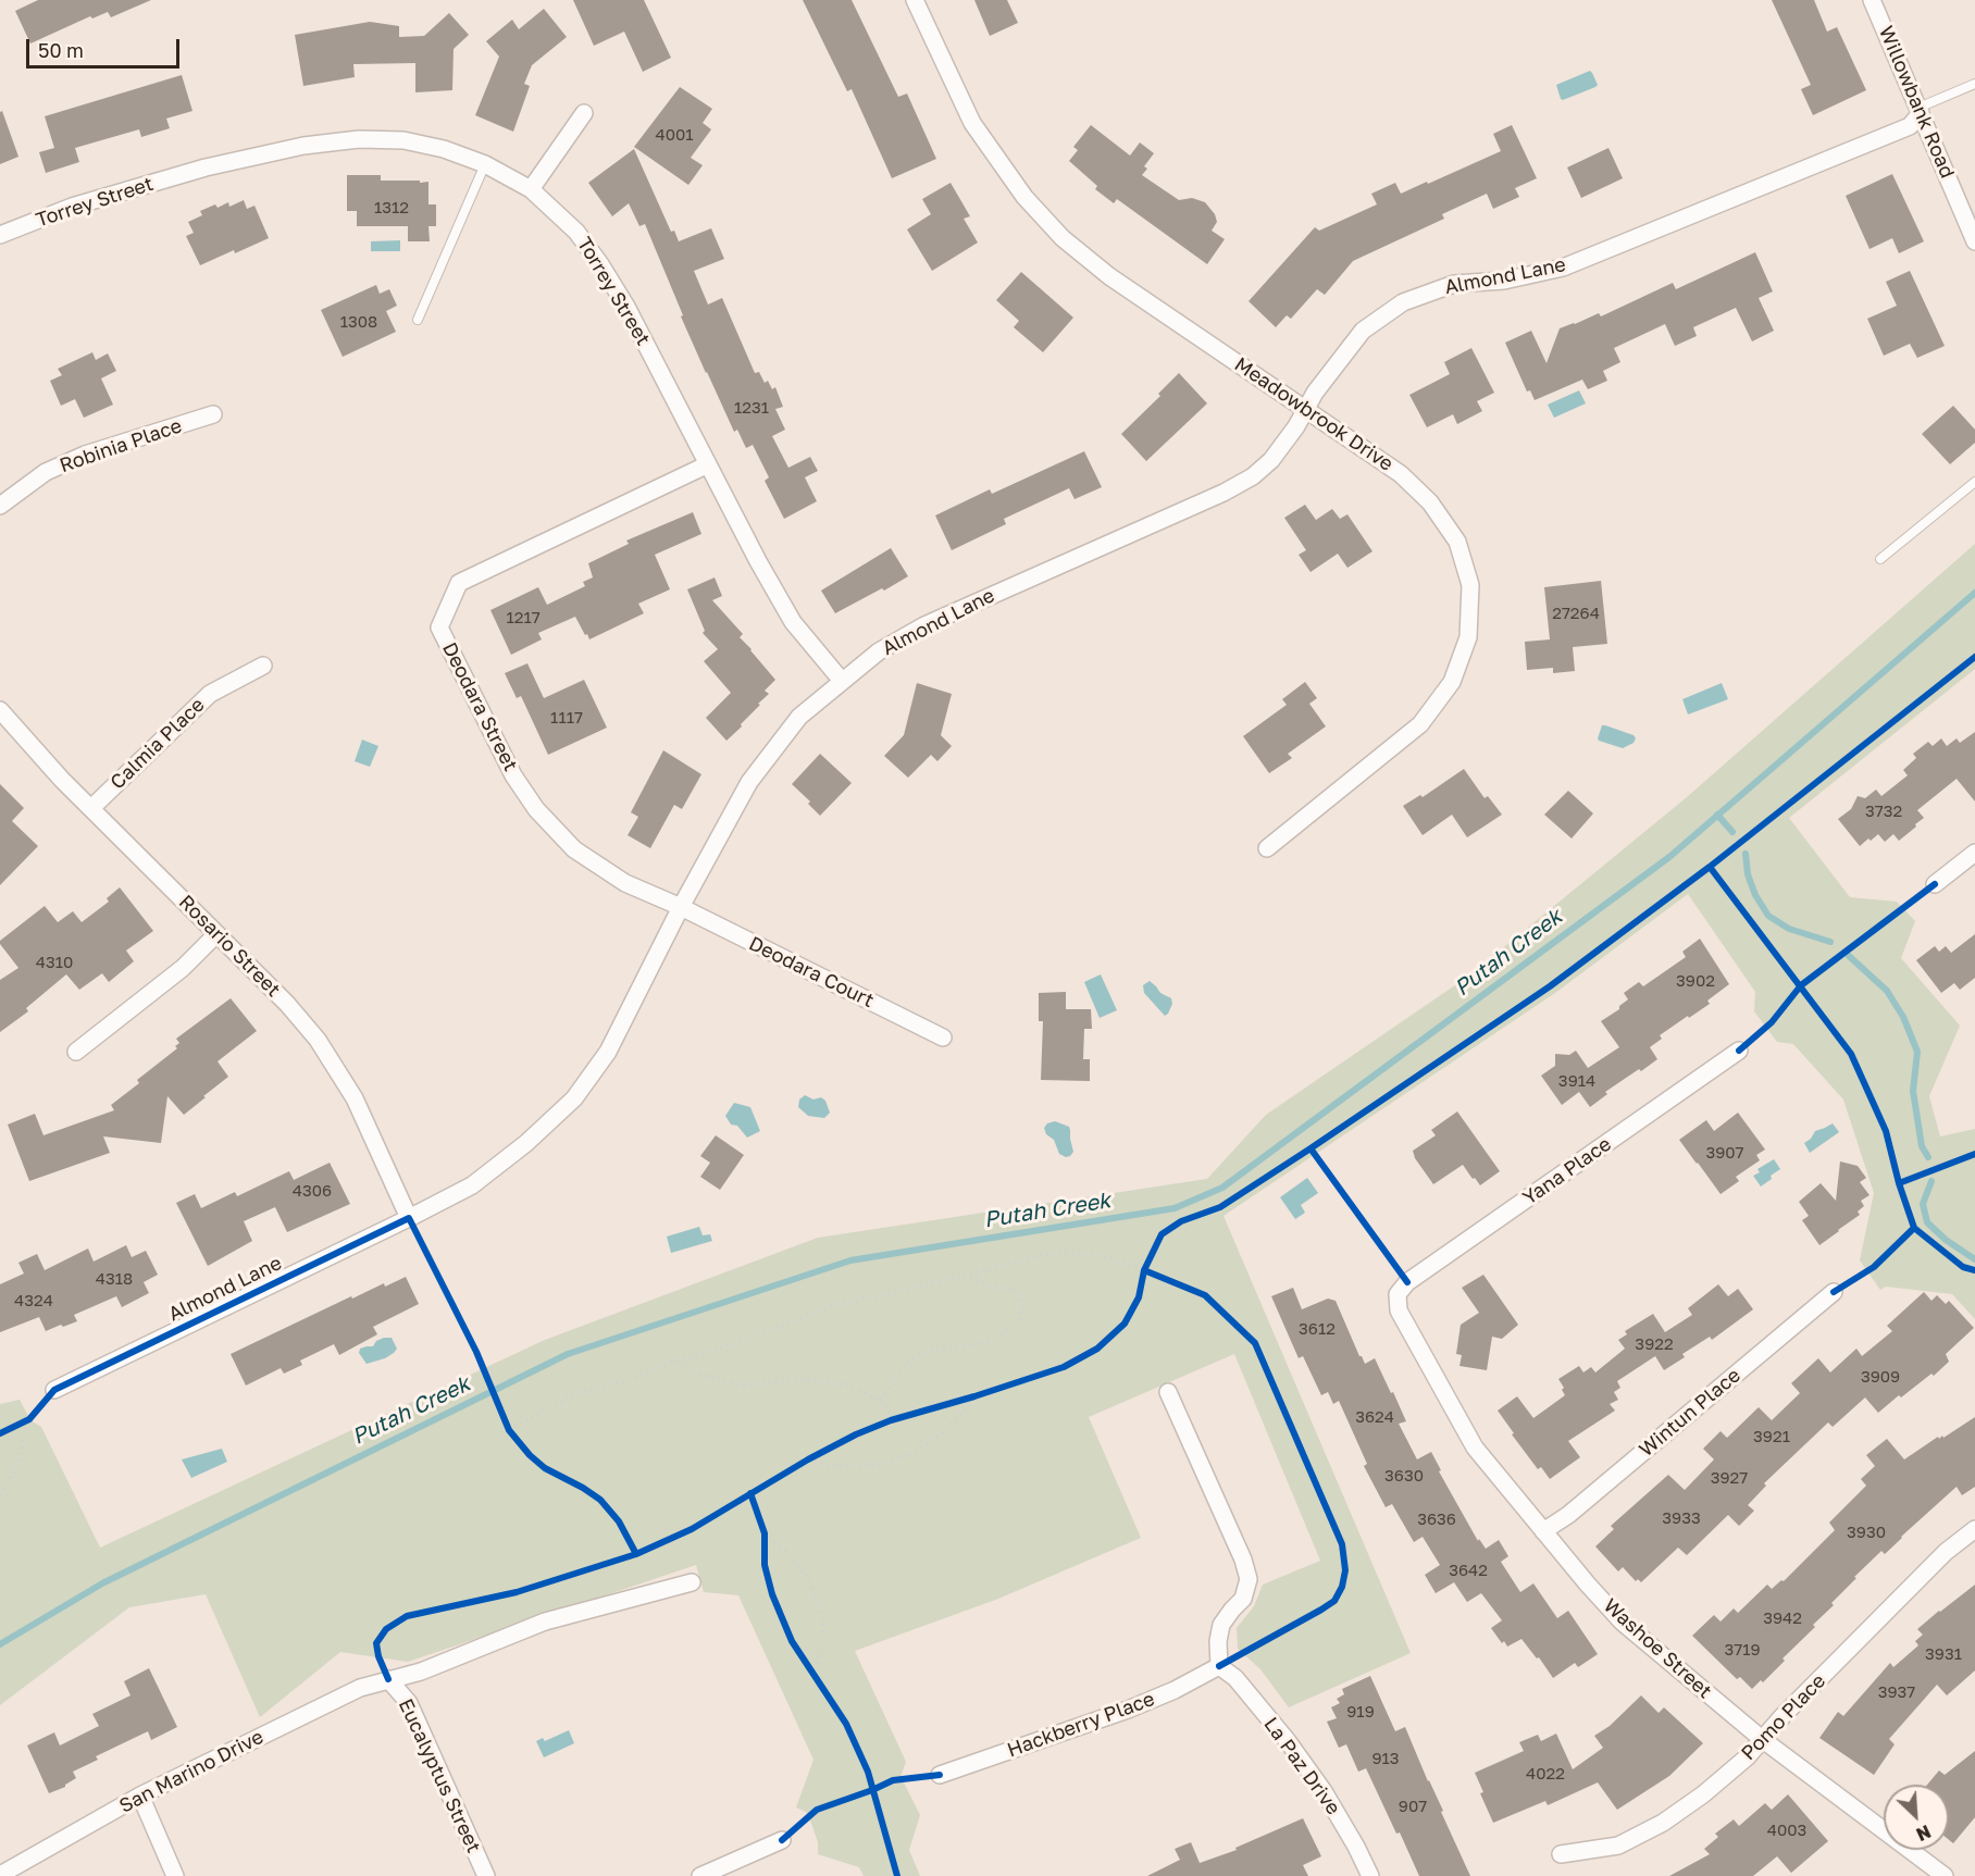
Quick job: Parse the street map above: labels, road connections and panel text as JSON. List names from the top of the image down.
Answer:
{
  "streets": {
    "street": [
      "Willowbank Road",
      "Torrey Street",
      "Almond Lane",
      "Meadowbrook Drive",
      "Robinia Place",
      "Deodara Street",
      "Calmia Place",
      "Rosario Street",
      "Deodara Court",
      "Yana Place",
      "Wintun Place",
      "Washoe Street",
      "Pomo Place",
      "Hackberry Place",
      "La Paz Drive",
      "San Marino Drive",
      "Eucalyptus Street"
    ]
  },
  "crossings": [
    ["Willowbank Road", "Almond Lane"],
    ["Torrey Street", "Almond Lane"],
    ["Torrey Street", "Deodara Street"],
    ["Almond Lane", "Meadowbrook Drive"],
    ["Almond Lane", "Deodara Street"],
    ["Almond Lane", "Rosario Street"],
    ["Almond Lane", "Deodara Court"],
    ["Deodara Street", "Deodara Court"],
    ["Calmia Place", "Rosario Street"],
    ["Yana Place", "Washoe Street"],
    ["Wintun Place", "Washoe Street"],
    ["Washoe Street", "Pomo Place"],
    ["Hackberry Place", "La Paz Drive"],
    ["San Marino Drive", "Eucalyptus Street"]
  ],
  "water": ["Putah Creek"],
  "house_numbers": [
    "4001",
    "1312",
    "1308",
    "1231",
    "27264",
    "1217",
    "1117",
    "3732",
    "4310",
    "3902",
    "3914",
    "3907",
    "4306",
    "4318",
    "4324",
    "3612",
    "3922",
    "3909",
    "3624",
    "3921",
    "3630",
    "3927",
    "3933",
    "3636",
    "3930",
    "3642",
    "3942",
    "3719",
    "3931",
    "3937",
    "919",
    "913",
    "4022",
    "907",
    "4003"
  ],
  "scale_bar": "50 m",
  "north": "bottom right"
}
